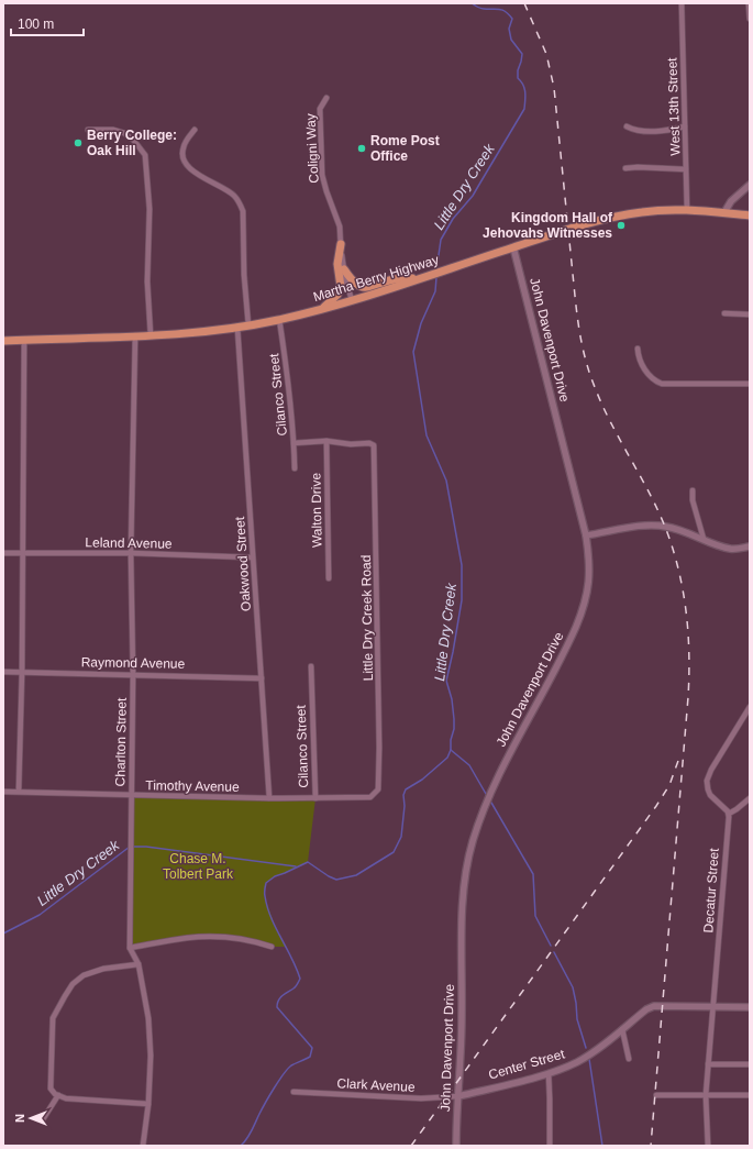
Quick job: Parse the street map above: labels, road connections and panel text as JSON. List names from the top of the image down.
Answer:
{
  "streets": {
    "main road": ["Martha Berry Highway"],
    "street": [
      "West 13th Street",
      "Coligni Way",
      "John Davenport Drive",
      "Cilanco Street",
      "Walton Drive",
      "Leland Avenue",
      "Oakwood Street",
      "Little Dry Creek Road",
      "Raymond Avenue",
      "Charlton Street",
      "Timothy Avenue",
      "Decatur Street",
      "Center Street",
      "Clark Avenue"
    ]
  },
  "crossings": [
    ["West 13th Street", "Martha Berry Highway"],
    ["Coligni Way", "Martha Berry Highway"],
    ["Martha Berry Highway", "John Davenport Drive"],
    ["Martha Berry Highway", "Cilanco Street"],
    ["Martha Berry Highway", "Oakwood Street"],
    ["Martha Berry Highway", "Charlton Street"],
    ["John Davenport Drive", "Center Street"],
    ["John Davenport Drive", "Clark Avenue"],
    ["Cilanco Street", "Timothy Avenue"],
    ["Walton Drive", "Little Dry Creek Road"],
    ["Leland Avenue", "Oakwood Street"],
    ["Leland Avenue", "Charlton Street"],
    ["Oakwood Street", "Raymond Avenue"],
    ["Oakwood Street", "Timothy Avenue"],
    ["Little Dry Creek Road", "Timothy Avenue"],
    ["Raymond Avenue", "Charlton Street"],
    ["Charlton Street", "Timothy Avenue"],
    ["Decatur Street", "Center Street"],
    ["Center Street", "Clark Avenue"]
  ],
  "water": ["Little Dry Creek"],
  "parks": ["Chase M. Tolbert Park"],
  "places": ["Berry College: Oak Hill", "Rome Post Office", "Kingdom Hall of Jehovahs Witnesses"],
  "scale_bar": "100 m",
  "north": "left"
}
